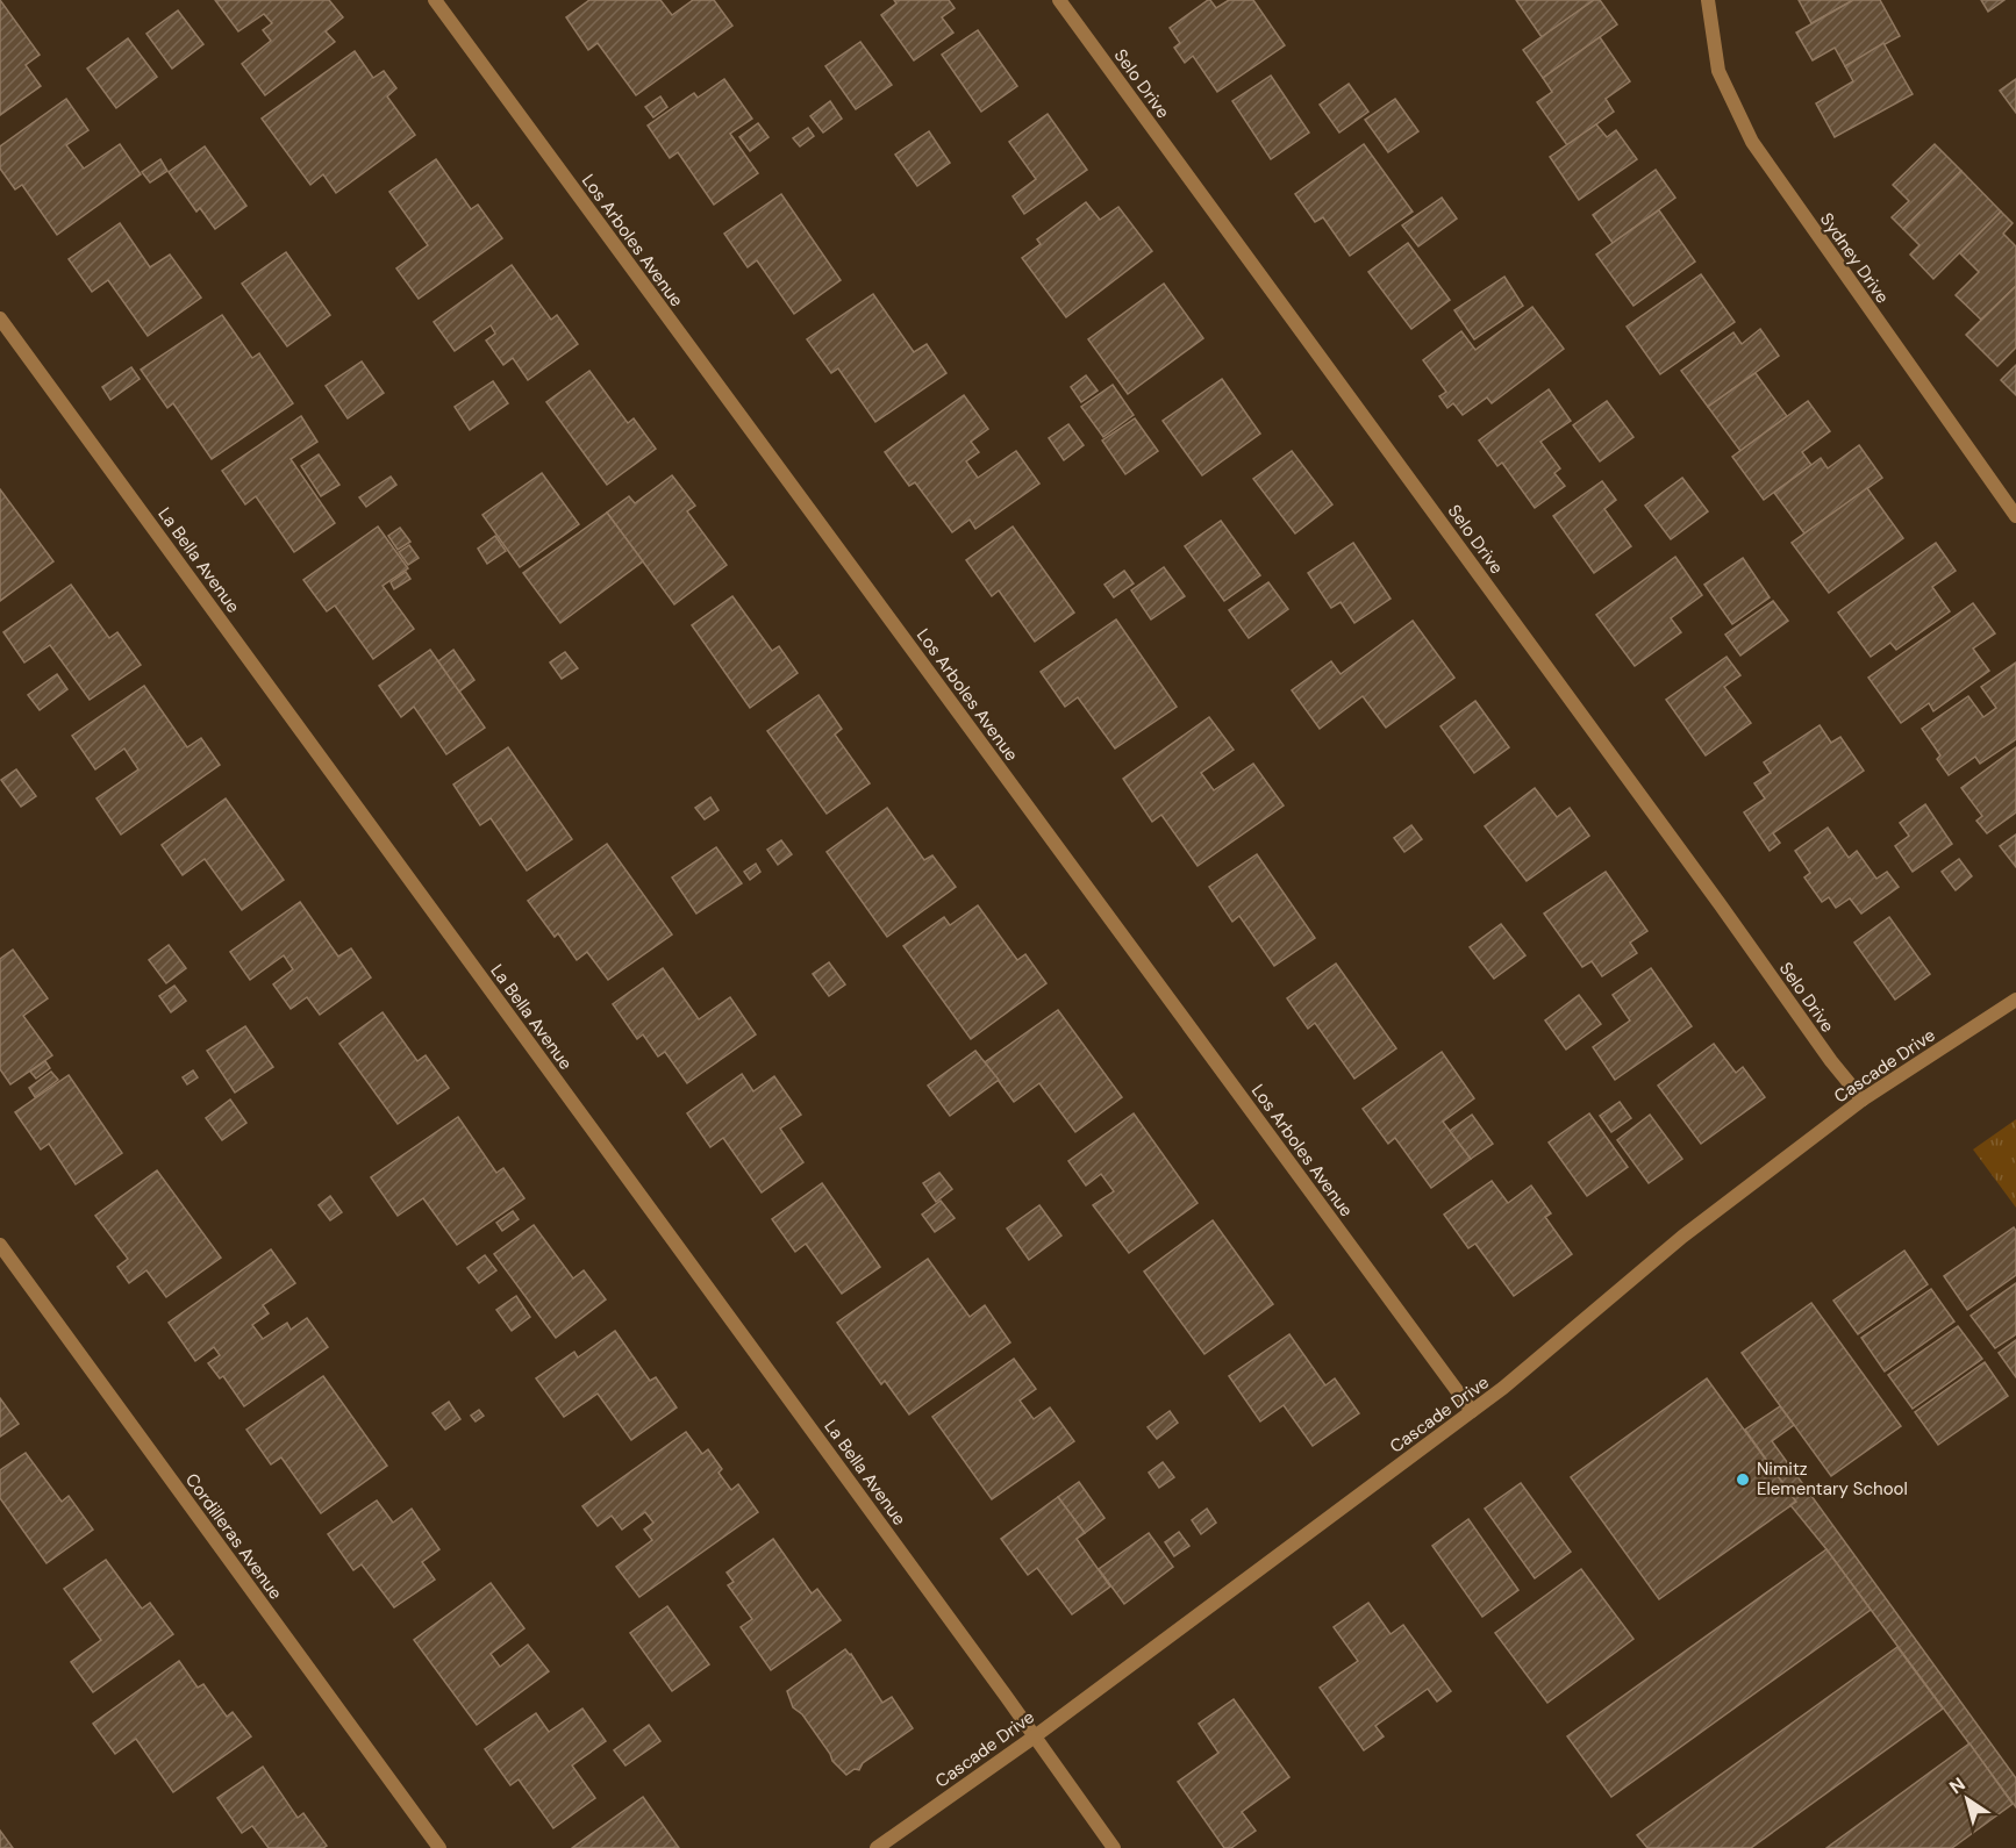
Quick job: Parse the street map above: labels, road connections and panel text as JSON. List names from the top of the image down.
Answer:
{
  "streets": {
    "street": [
      "Selo Drive",
      "Los Arboles Avenue",
      "Sydney Drive",
      "La Bella Avenue",
      "Cascade Drive",
      "Cordilleras Avenue"
    ]
  },
  "crossings": [
    ["Selo Drive", "Cascade Drive"],
    ["Los Arboles Avenue", "Cascade Drive"],
    ["La Bella Avenue", "Cascade Drive"]
  ],
  "places": ["Nimitz Elementary School"],
  "north": "top left"
}
